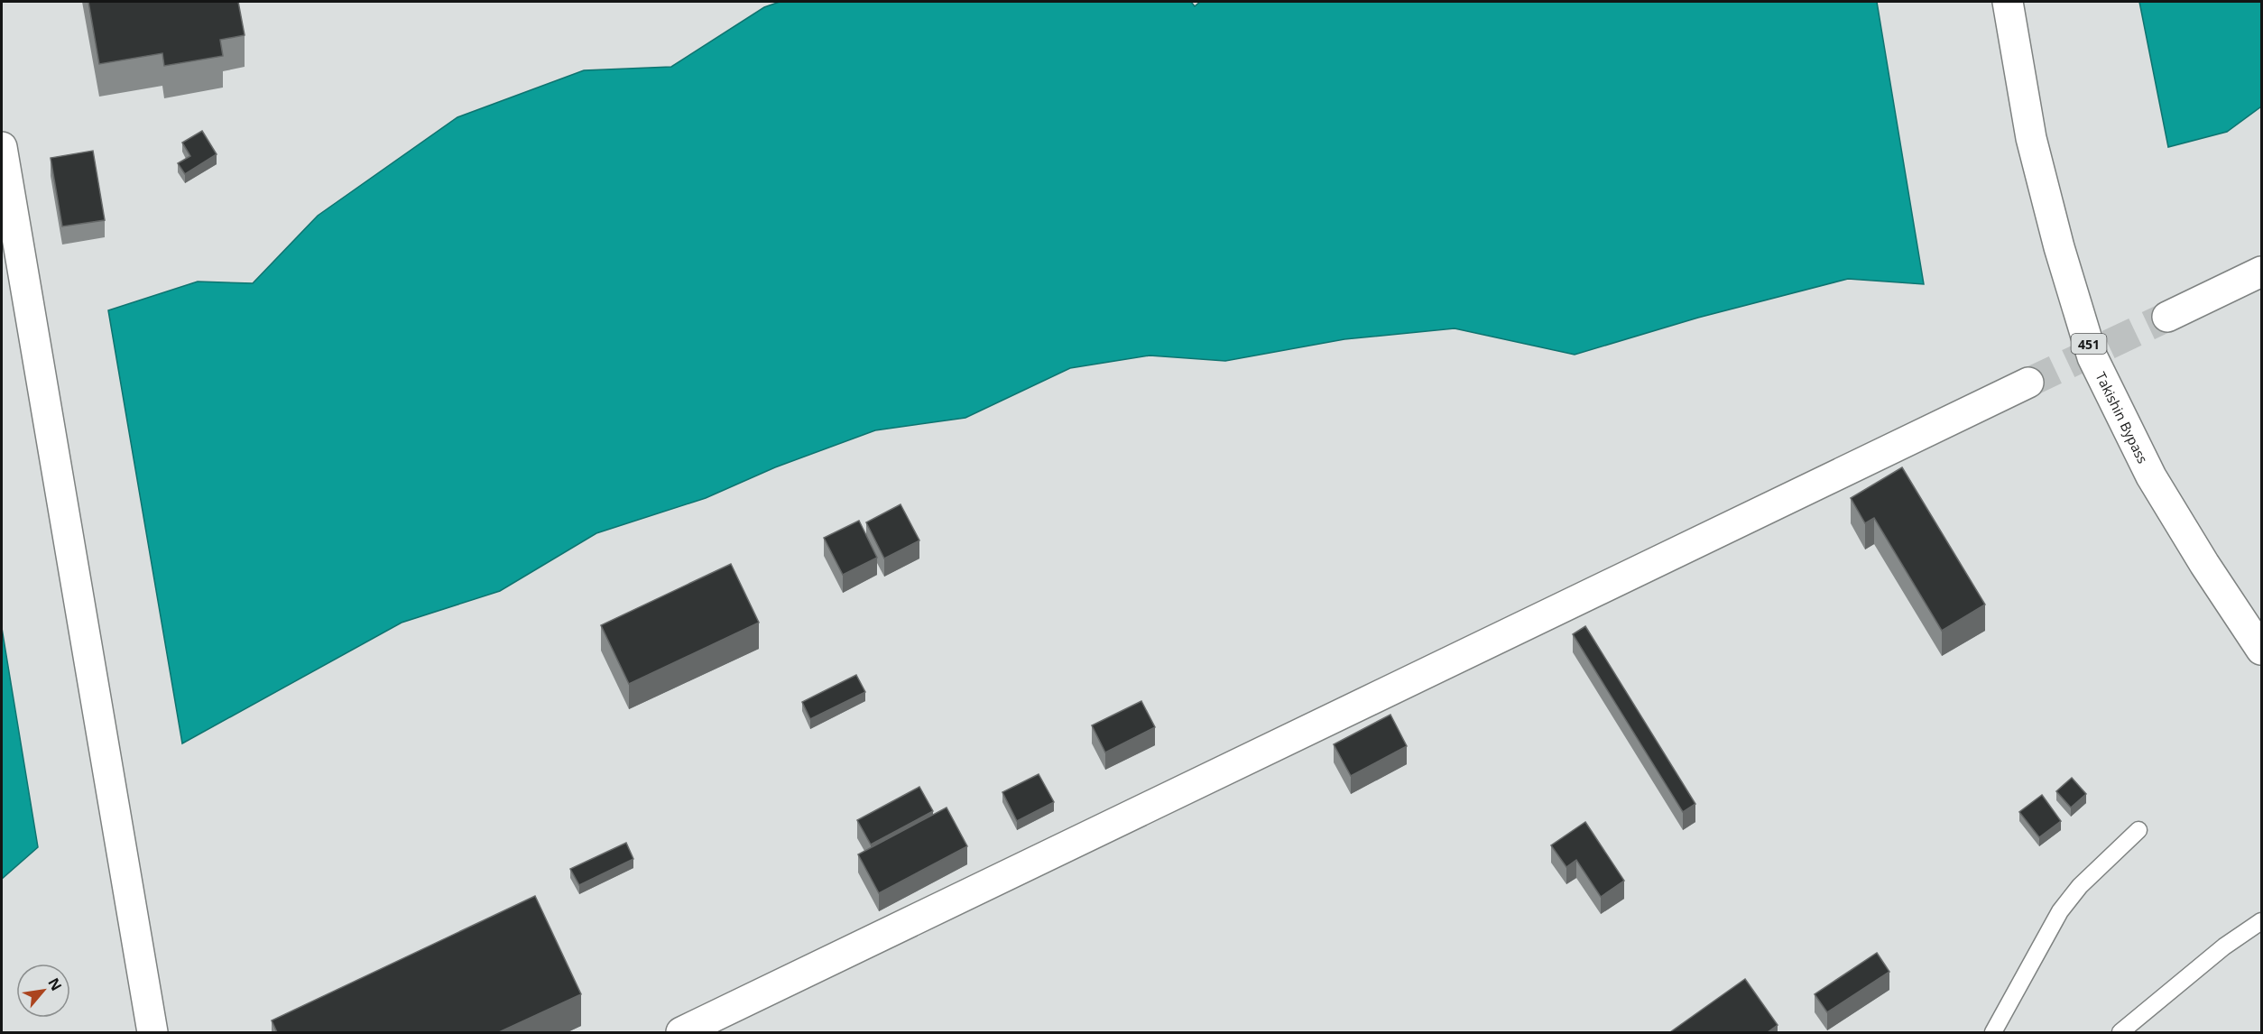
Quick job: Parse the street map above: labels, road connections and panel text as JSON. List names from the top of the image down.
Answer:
{
  "streets": {
    "main road": ["451", "Takishin Bypass"]
  },
  "north": "top right"
}
